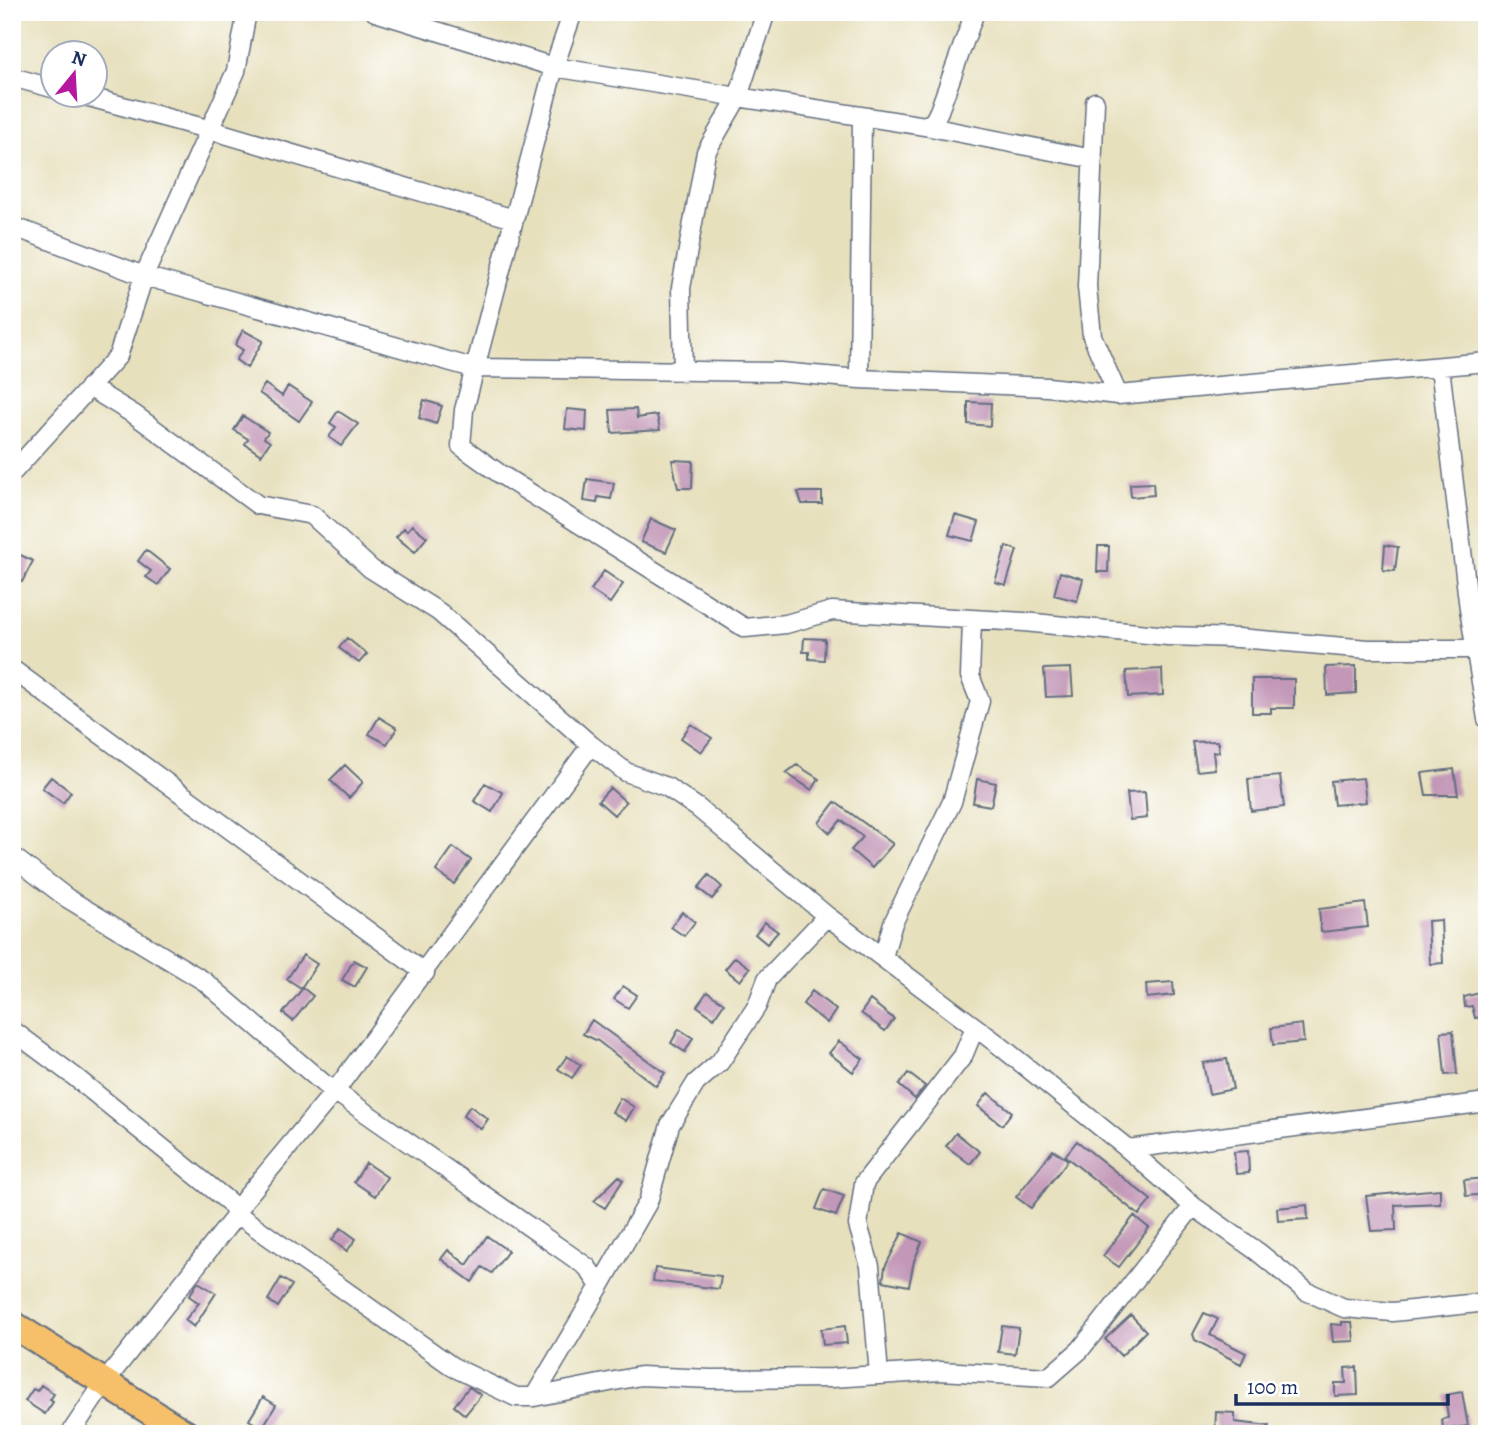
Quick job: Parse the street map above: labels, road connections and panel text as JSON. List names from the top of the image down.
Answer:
{
  "scale_bar": "100 m",
  "north": "top"
}
